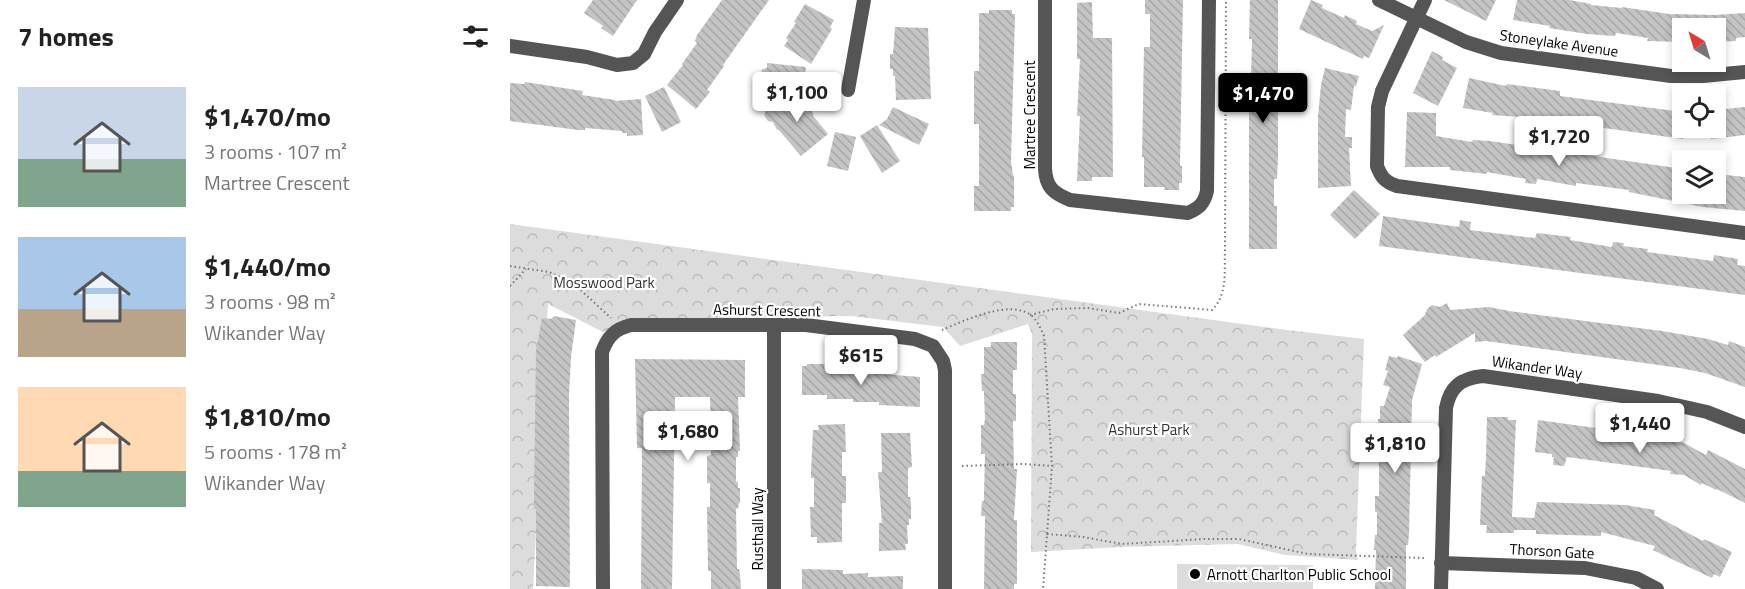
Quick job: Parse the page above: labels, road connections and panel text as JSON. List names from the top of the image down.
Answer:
{
  "streets": {
    "street": [
      "Stoneylake Avenue",
      "Martree Crescent",
      "Ashurst Crescent",
      "Wikander Way",
      "Rusthall Way",
      "Thorson Gate"
    ]
  },
  "crossings": [
    ["Ashurst Crescent", "Rusthall Way"],
    ["Wikander Way", "Thorson Gate"]
  ],
  "parks": ["Mosswood Park", "Ashurst Park"],
  "places": ["Arnott Charlton Public School"],
  "north": "top left",
  "page": {
    "heading": "7 homes",
    "list": [
      {
        "name": "$1,470/mo",
        "note": "3 rooms · 107 m² · Martree Crescent"
      },
      {
        "name": "$1,440/mo",
        "note": "3 rooms · 98 m² · Wikander Way"
      },
      {
        "name": "$1,810/mo",
        "note": "5 rooms · 178 m² · Wikander Way"
      }
    ],
    "price": [
      "$1,100",
      "$1,470",
      "$1,720",
      "$615",
      "$1,440",
      "$1,680",
      "$1,810"
    ]
  }
}
